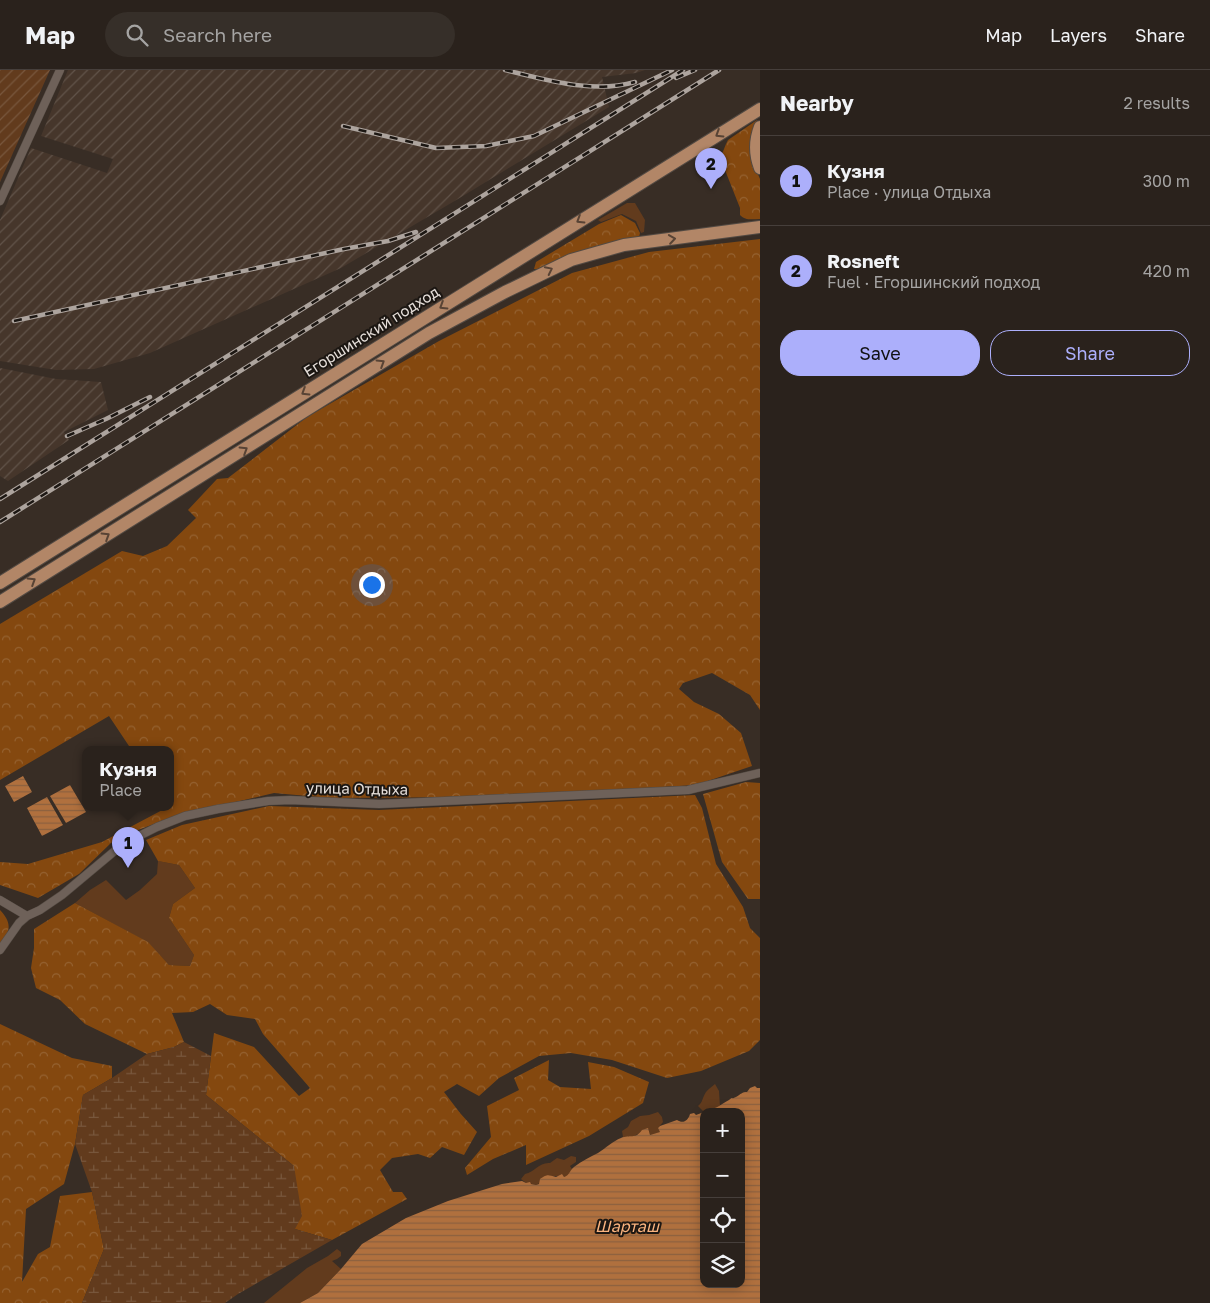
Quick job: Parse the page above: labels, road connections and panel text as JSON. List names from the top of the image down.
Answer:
{
  "streets": {
    "main road": ["Егоршинский подход"],
    "street": ["улица Отдыха"]
  },
  "water": ["Шарташ"],
  "page": {
    "header": "Map",
    "search": "Search here",
    "nav": ["Map", "Layers", "Share"],
    "heading": ["Nearby", "2 results"],
    "list": [
      {
        "mark": "1",
        "name": "Кузня",
        "note": "Place · улица Отдыха",
        "value": "300 m"
      },
      {
        "mark": "2",
        "name": "Rosneft",
        "note": "Fuel · Егоршинский подход",
        "value": "420 m"
      }
    ],
    "pins": ["2", "1"],
    "buttons": ["Save", "Share"],
    "popup": ["Кузня", "Place"],
    "map_buttons": ["+", "−"]
  }
}
